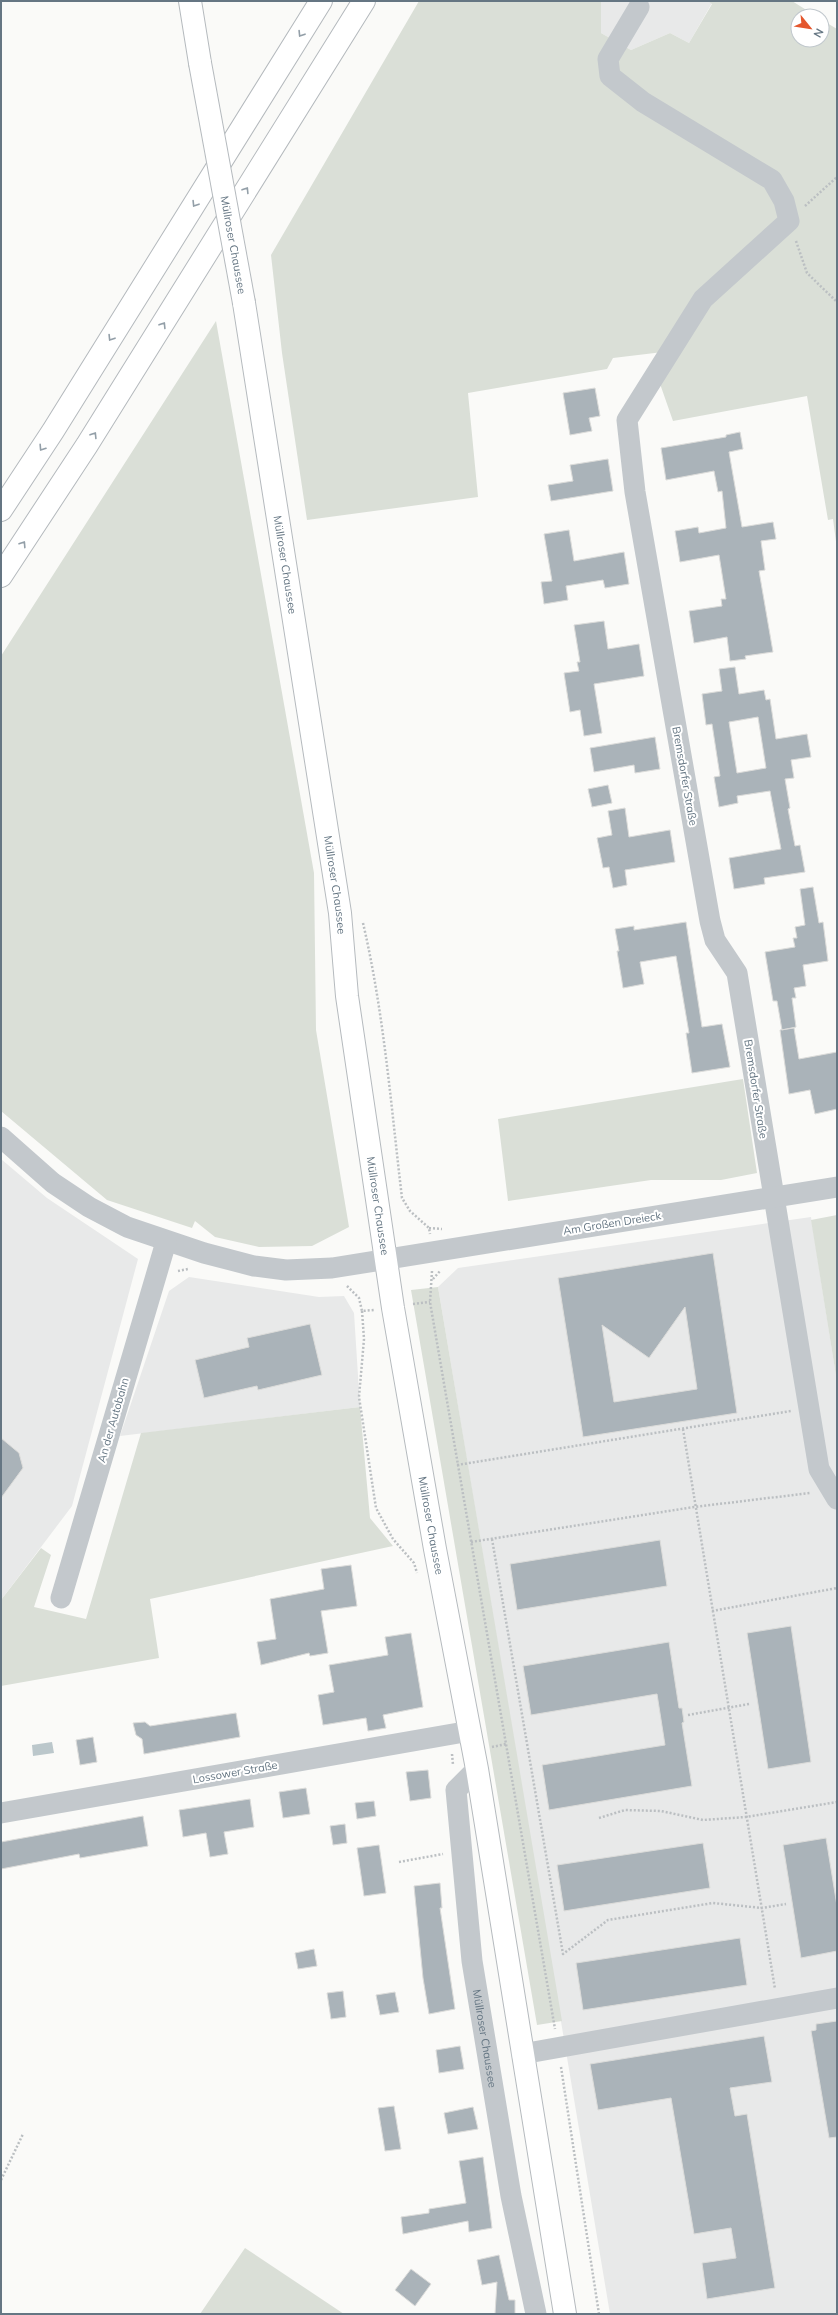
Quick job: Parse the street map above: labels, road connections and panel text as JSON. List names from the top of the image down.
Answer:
{
  "streets": {
    "main road": ["Müllroser Chaussee"],
    "street": [
      "Bremsdorfer Straße",
      "Am Großen Dreieck",
      "An der Autobahn",
      "Lossower Straße"
    ]
  },
  "crossings": [
    ["Müllroser Chaussee", "Am Großen Dreieck"],
    ["Müllroser Chaussee", "Lossower Straße"],
    ["Bremsdorfer Straße", "Am Großen Dreieck"]
  ],
  "north": "bottom right"
}
